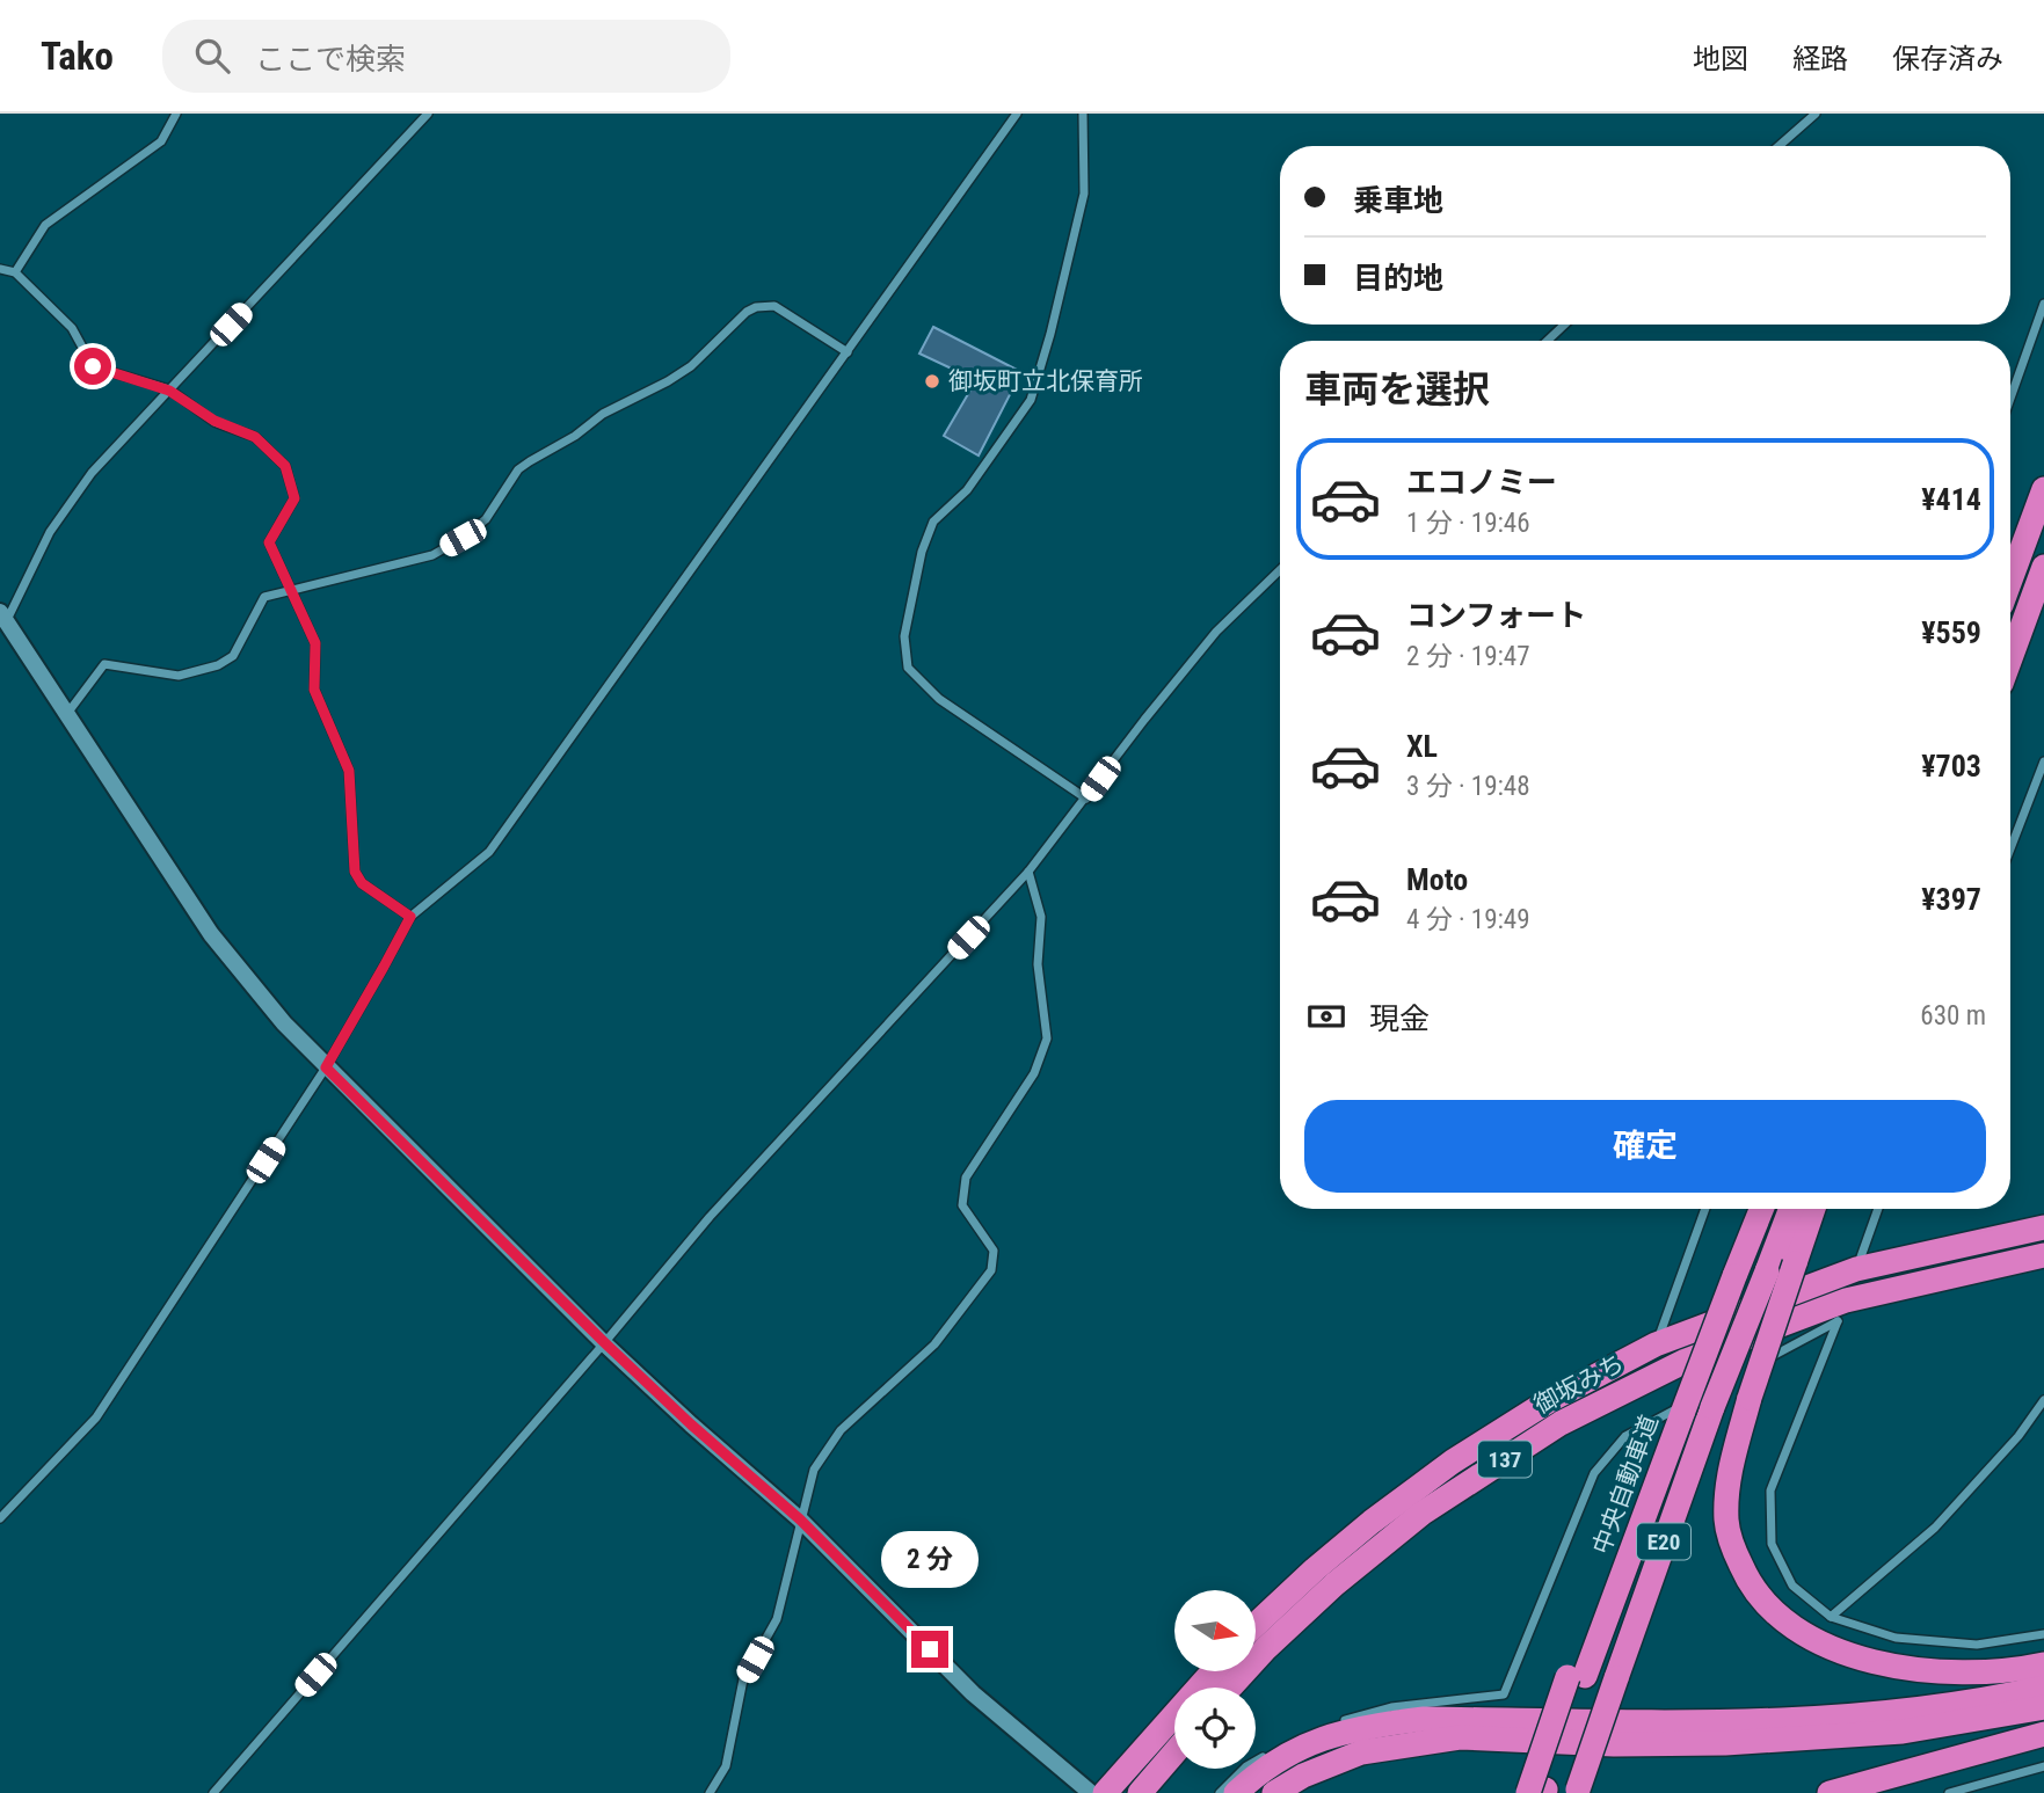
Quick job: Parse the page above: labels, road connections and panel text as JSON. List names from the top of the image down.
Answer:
{
  "streets": {
    "highway": [
      "御坂みち",
      "137",
      "中央自動車道",
      "E20"
    ]
  },
  "places": ["御坂町立北保育所"],
  "north": "right",
  "page": {
    "header": "Tako",
    "search": "ここで検索",
    "nav": ["地図", "経路", "保存済み"],
    "banner": ["乗車地", "目的地"],
    "heading": "車両を選択",
    "list": [
      {
        "name": "エコノミー",
        "note": "1 分 · 19:46",
        "value": "¥414"
      },
      {
        "name": "コンフォート",
        "note": "2 分 · 19:47",
        "value": "¥559"
      },
      {
        "name": "XL",
        "note": "3 分 · 19:48",
        "value": "¥703"
      },
      {
        "name": "Moto",
        "note": "4 分 · 19:49",
        "value": "¥397"
      }
    ],
    "pay": ["現金", "630 m"],
    "buttons": "確定",
    "bubble": "2 分"
  }
}
